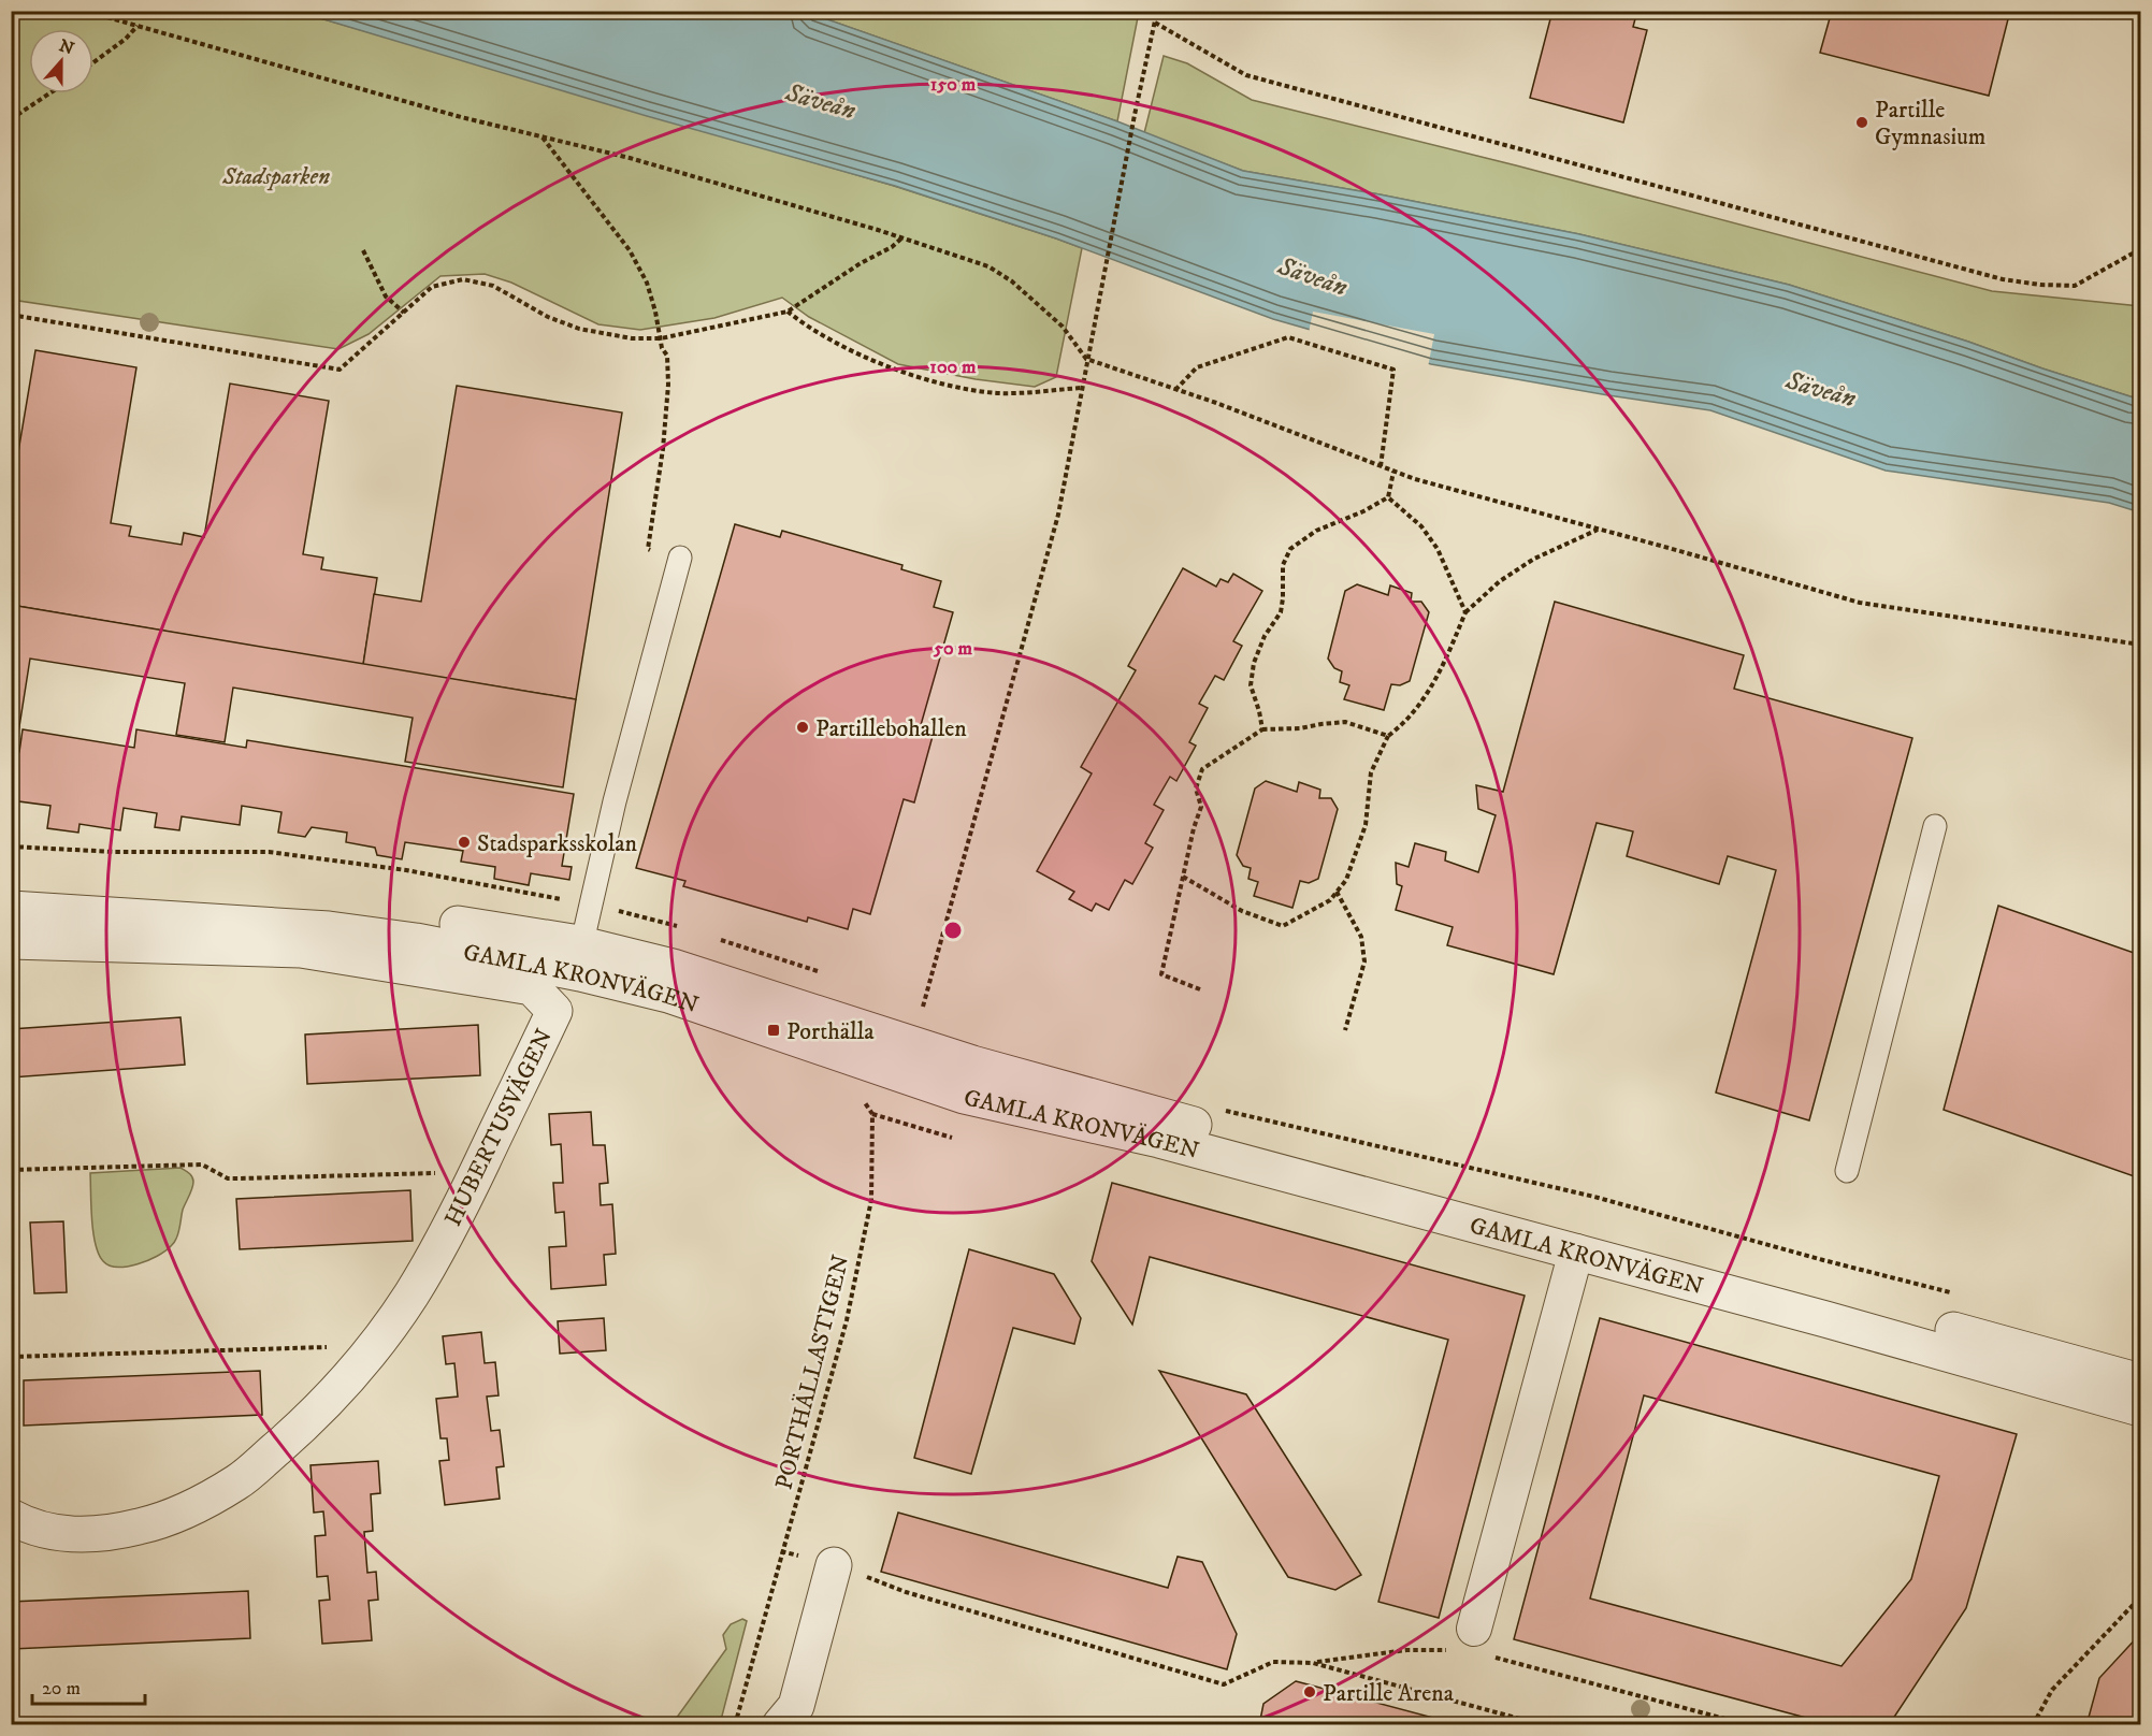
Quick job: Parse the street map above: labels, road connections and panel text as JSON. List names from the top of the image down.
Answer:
{
  "streets": {
    "street": ["GAMLA KRONVÄGEN", "HUBERTUSVÄGEN"],
    "path": ["PORTHÄLLASTIGEN"]
  },
  "water": ["Säveån"],
  "parks": ["Stadsparken"],
  "places": {
    "other": [
      "Partille Gymnasium",
      "Partillebohallen",
      "Stadsparksskolan",
      "Partille Arena"
    ],
    "transit": ["Porthälla"]
  },
  "scale_bar": "20 m",
  "north": "top",
  "rings": ["150 m", "100 m", "50 m"]
}
